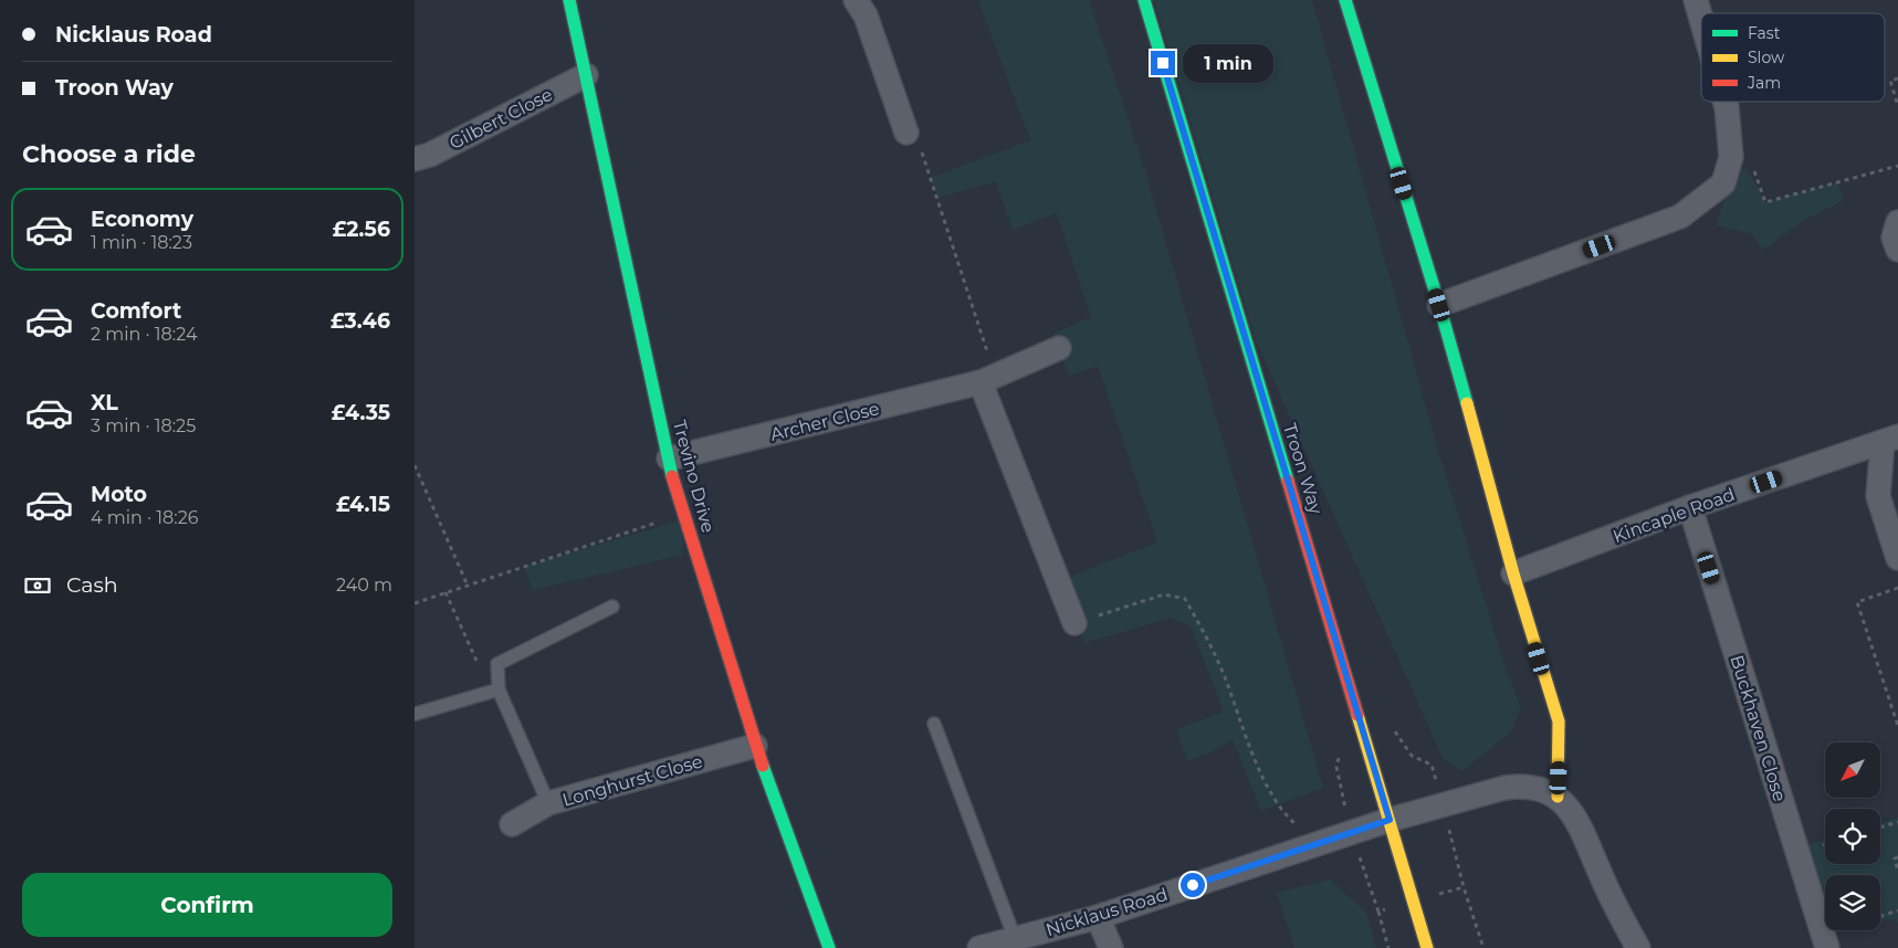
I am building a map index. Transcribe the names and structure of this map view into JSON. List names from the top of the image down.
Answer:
{
  "streets": {
    "main road": ["Troon Way", "Trevino Drive"],
    "street": [
      "Gilbert Close",
      "Archer Close",
      "Kincaple Road",
      "Buckhaven Close",
      "Longhurst Close",
      "Nicklaus Road"
    ]
  },
  "crossings": [
    ["Gilbert Close", "Trevino Drive"],
    ["Archer Close", "Trevino Drive"],
    ["Troon Way", "Nicklaus Road"],
    ["Trevino Drive", "Longhurst Close"],
    ["Kincaple Road", "Buckhaven Close"]
  ],
  "legend": ["Fast", "Slow", "Jam"],
  "north": "bottom left",
  "page": {
    "banner": ["Nicklaus Road", "Troon Way"],
    "bubble": "1 min",
    "heading": "Choose a ride",
    "list": [
      {
        "name": "Economy",
        "note": "1 min · 18:23",
        "value": "£2.56"
      },
      {
        "name": "Comfort",
        "note": "2 min · 18:24",
        "value": "£3.46"
      },
      {
        "name": "XL",
        "note": "3 min · 18:25",
        "value": "£4.35"
      },
      {
        "name": "Moto",
        "note": "4 min · 18:26",
        "value": "£4.15"
      }
    ],
    "pay": ["Cash", "240 m"],
    "buttons": "Confirm"
  }
}
